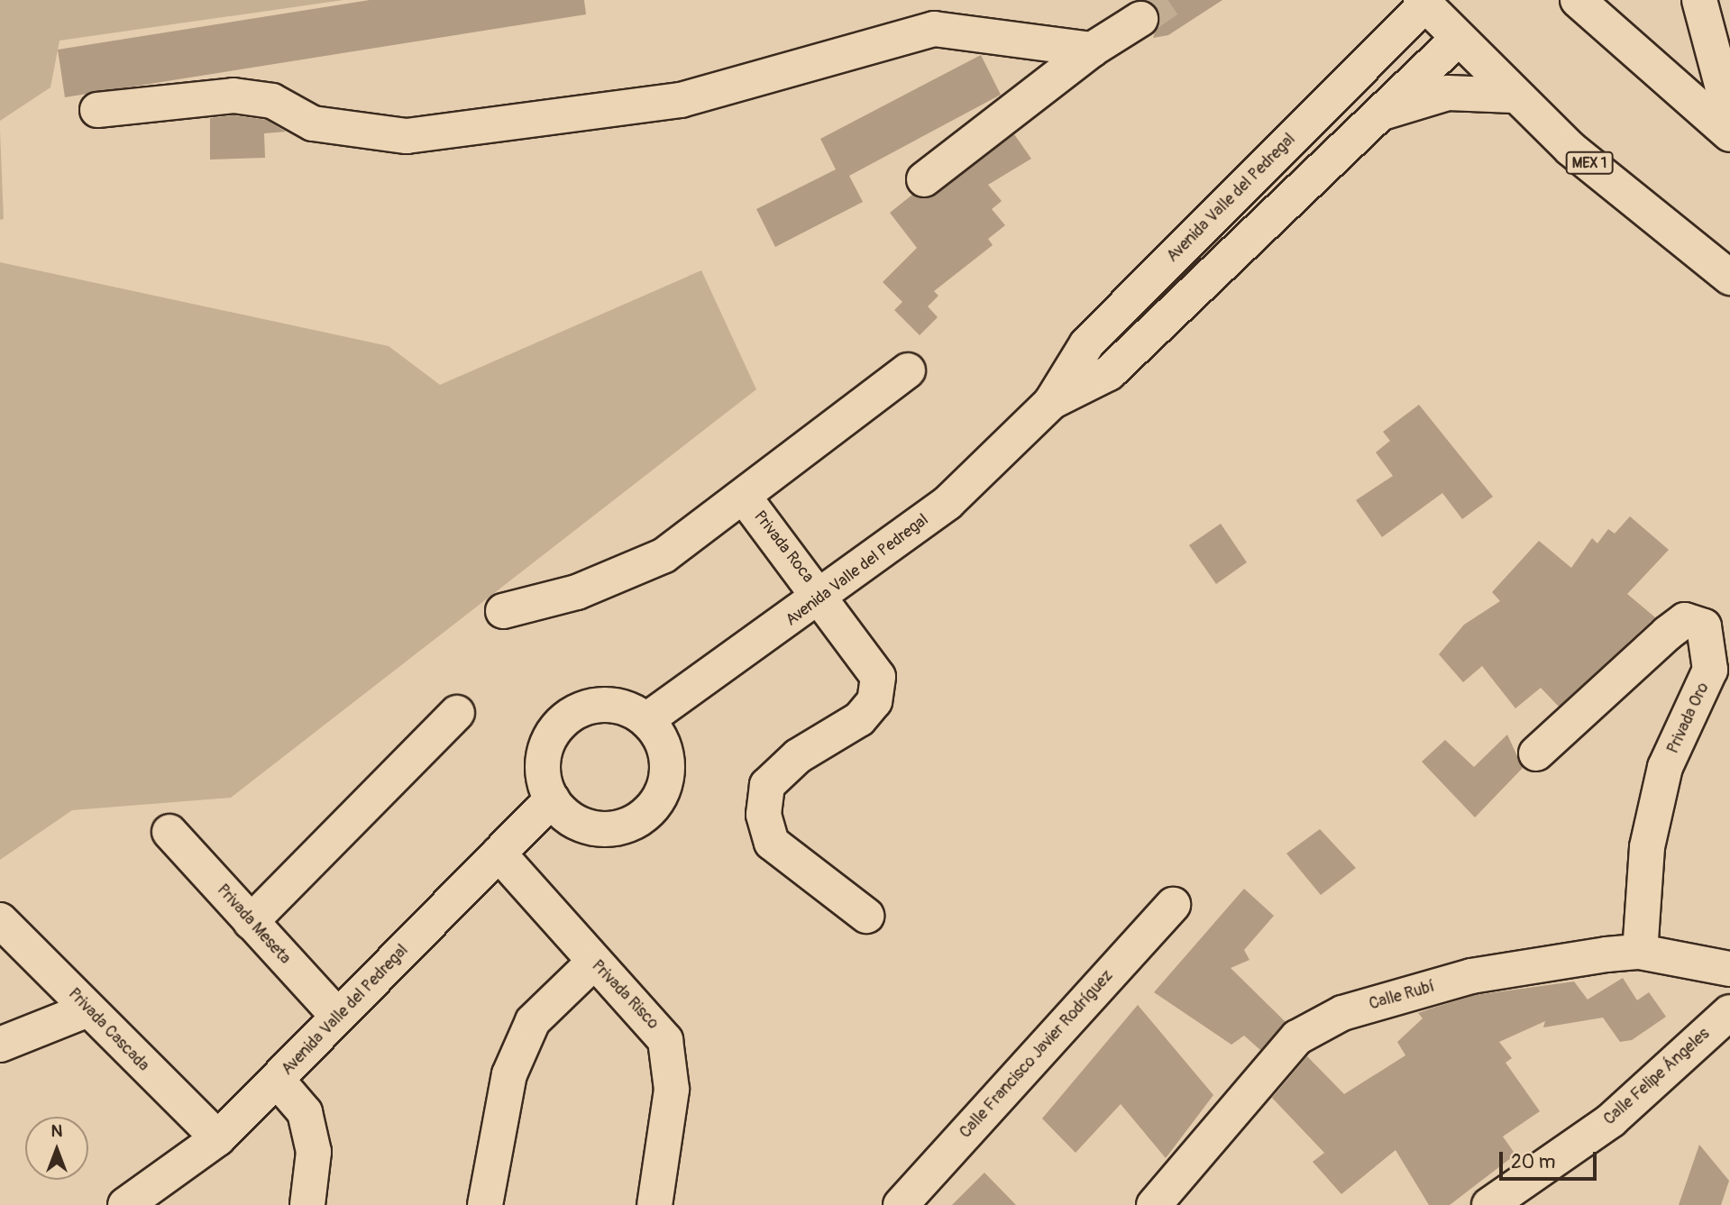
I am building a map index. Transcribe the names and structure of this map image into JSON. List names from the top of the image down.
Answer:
{
  "streets": {
    "street": [
      "MEX 1",
      "Avenida Valle del Pedregal",
      "Privada Roca",
      "Privada Oro",
      "Privada Meseta",
      "Privada Risco",
      "Calle Rubí",
      "Privada Cascada",
      "Calle Francisco Javier Rodríguez",
      "Calle Felipe Ángeles"
    ]
  },
  "crossings": [
    ["MEX 1", "Avenida Valle del Pedregal"],
    ["Avenida Valle del Pedregal", "Privada Roca"],
    ["Avenida Valle del Pedregal", "Privada Meseta"],
    ["Avenida Valle del Pedregal", "Privada Risco"],
    ["Avenida Valle del Pedregal", "Privada Cascada"],
    ["Privada Oro", "Calle Rubí"]
  ],
  "scale_bar": "20 m",
  "north": "top"
}
